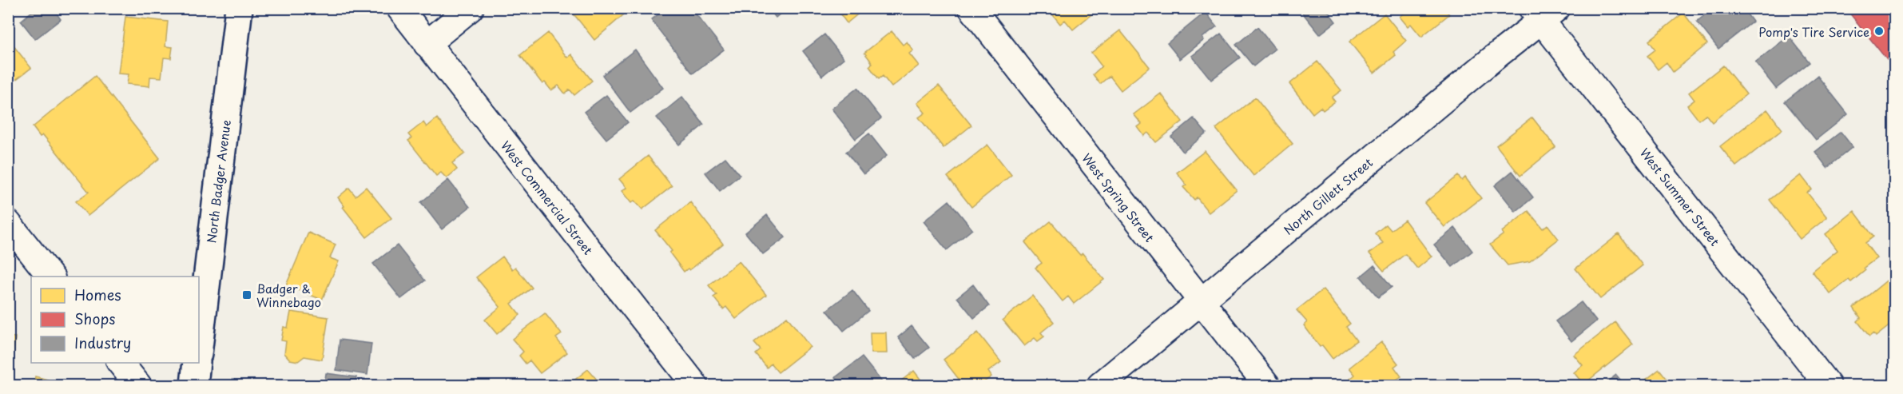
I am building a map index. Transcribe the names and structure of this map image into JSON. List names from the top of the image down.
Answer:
{
  "streets": {
    "main road": ["North Badger Avenue"],
    "street": [
      "North Gillett Street",
      "West Summer Street",
      "West Commercial Street",
      "West Spring Street"
    ]
  },
  "crossings": [
    ["North Gillett Street", "West Summer Street"],
    ["North Gillett Street", "West Spring Street"]
  ],
  "places": {
    "other": ["Pomp's Tire Service"],
    "transit": ["Badger & Winnebago"]
  },
  "legend": ["Homes", "Shops", "Industry"]
}
